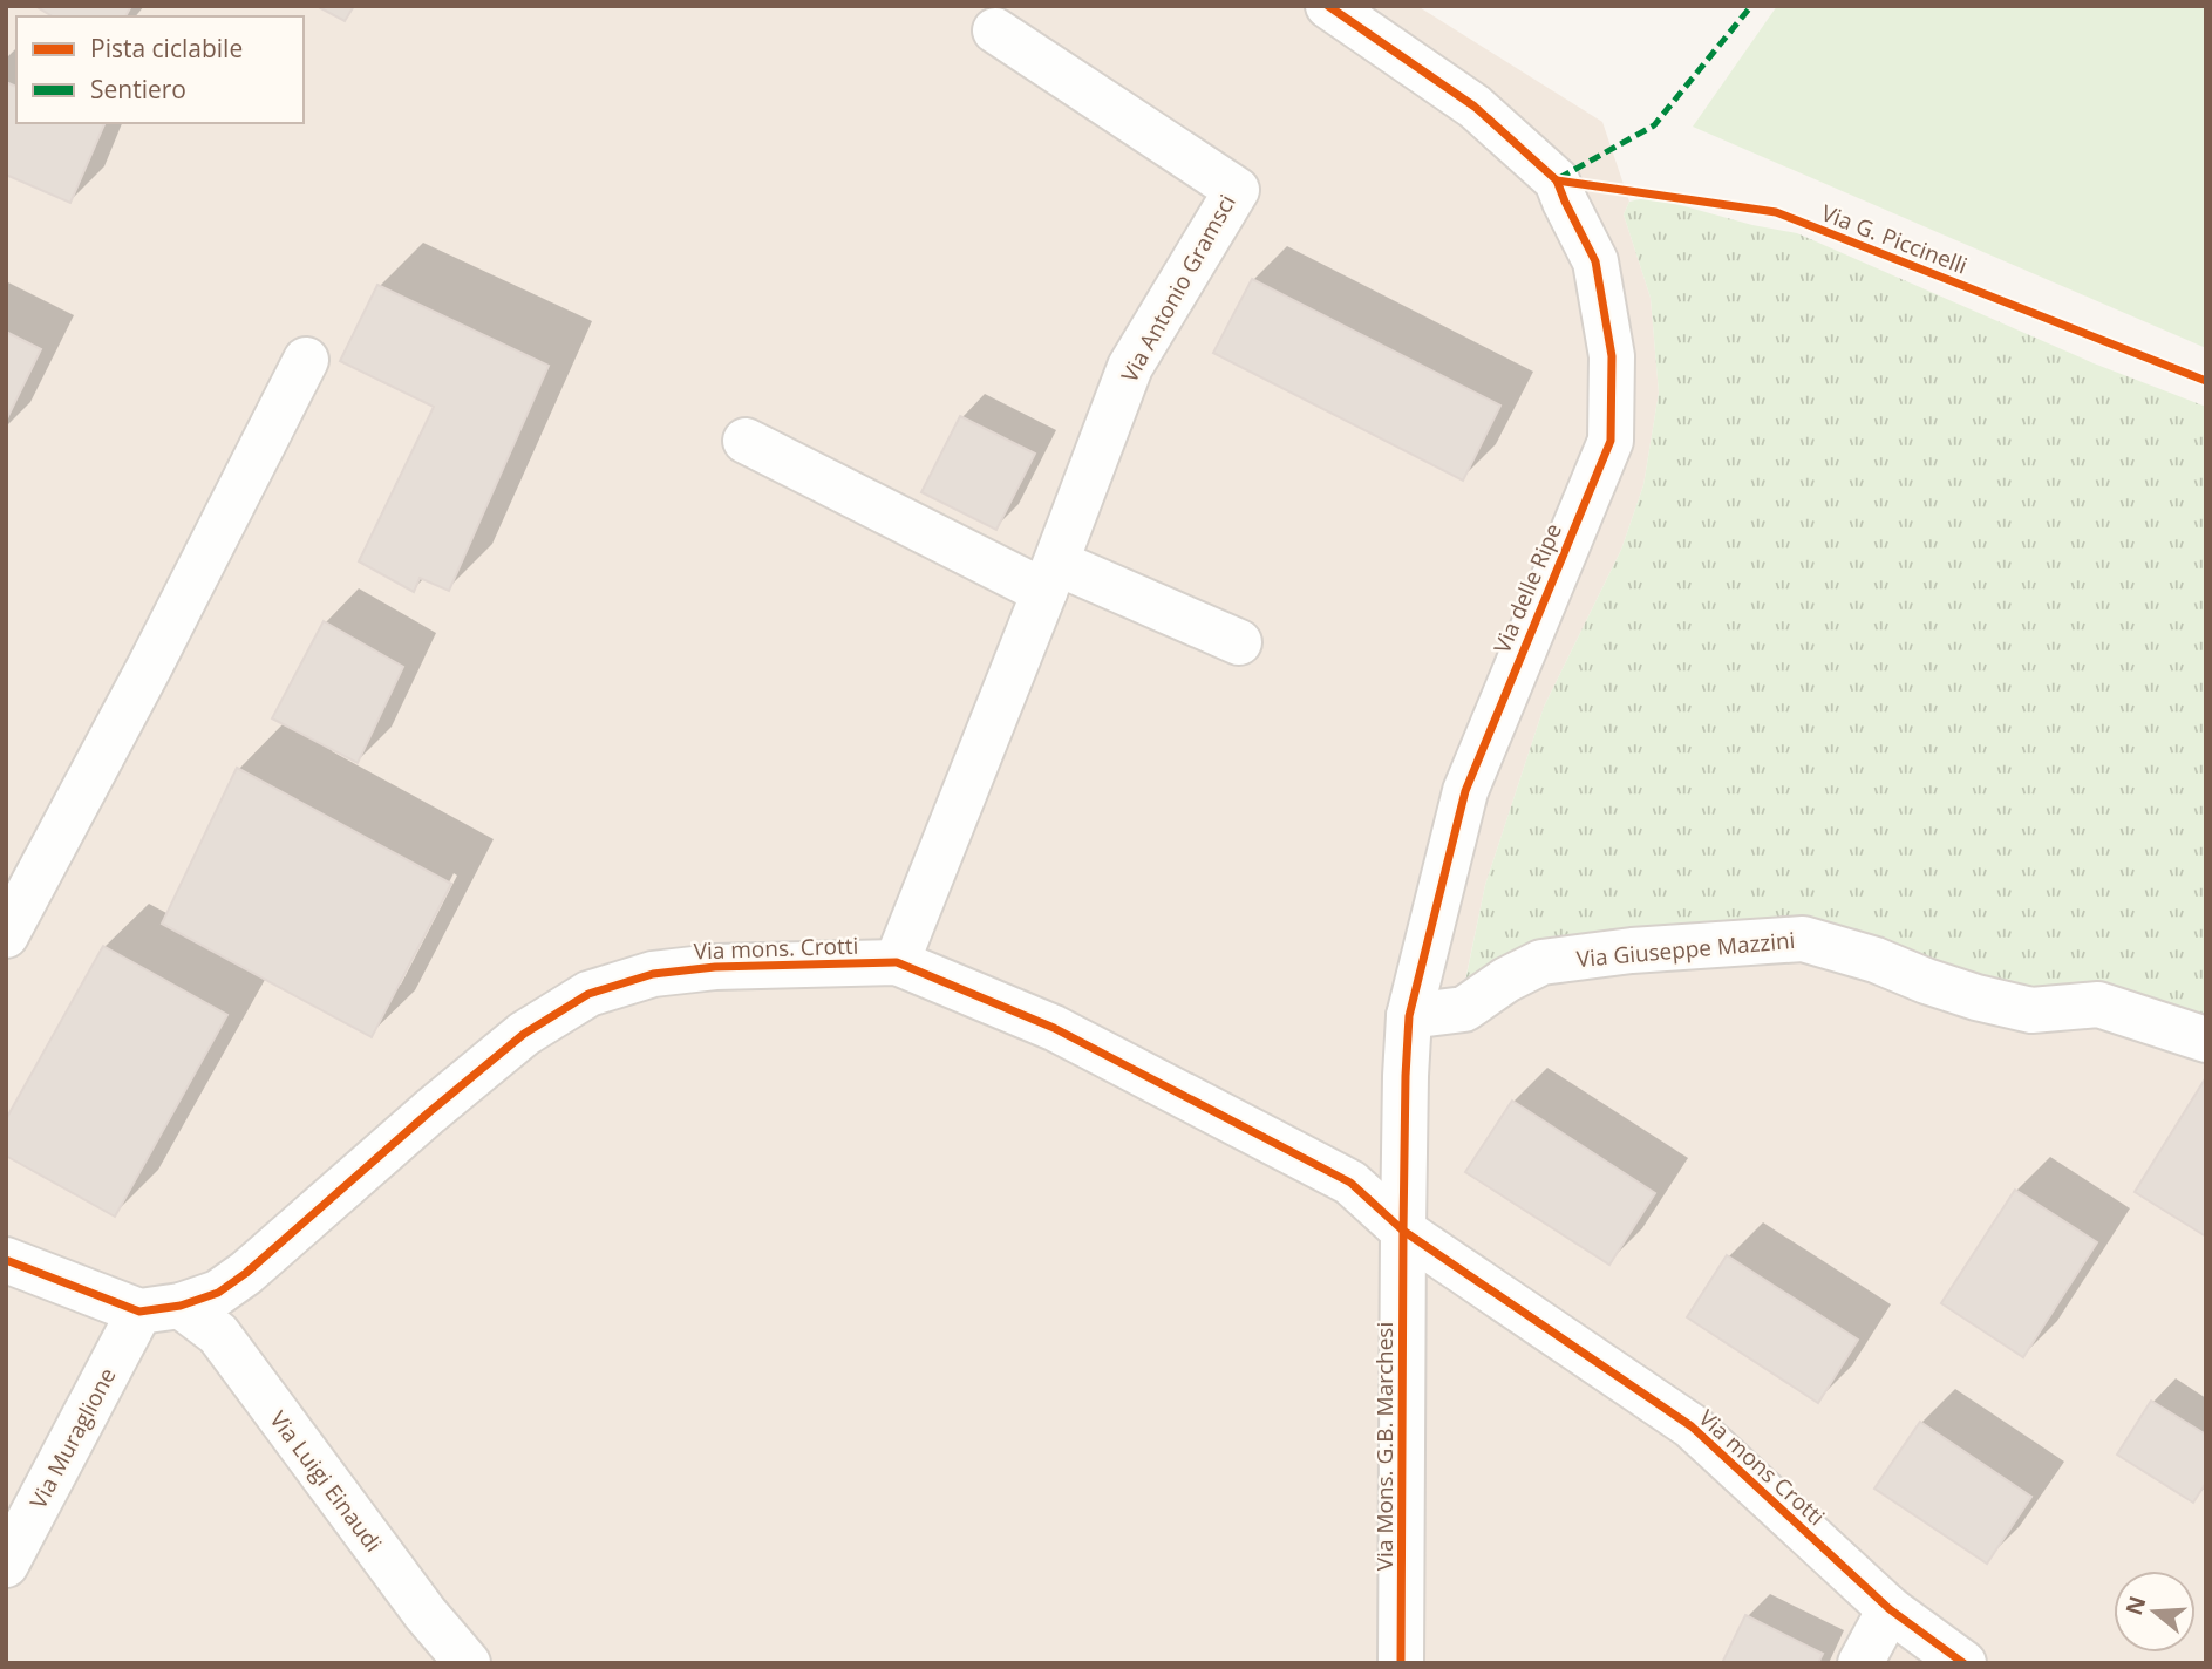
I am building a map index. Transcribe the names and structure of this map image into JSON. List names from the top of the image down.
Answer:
{
  "streets": {
    "street": [
      "Via Antonio Gramsci",
      "Via delle Ripe",
      "Via mons. Crotti",
      "Via Giuseppe Mazzini",
      "Via Muraglione",
      "Via Mons. G.B. Marchesi",
      "Via mons Crotti",
      "Via Luigi Einaudi"
    ],
    "cycle path": ["Via G. Piccinelli"]
  },
  "crossings": [
    ["Via Antonio Gramsci", "Via mons. Crotti"],
    ["Via delle Ripe", "Via mons. Crotti"],
    ["Via delle Ripe", "Via Giuseppe Mazzini"],
    ["Via delle Ripe", "Via Mons. G.B. Marchesi"],
    ["Via delle Ripe", "Via mons Crotti"],
    ["Via mons. Crotti", "Via Muraglione"],
    ["Via mons. Crotti", "Via Mons. G.B. Marchesi"],
    ["Via mons. Crotti", "Via mons Crotti"],
    ["Via mons. Crotti", "Via Luigi Einaudi"],
    ["Via Muraglione", "Via Luigi Einaudi"],
    ["Via Mons. G.B. Marchesi", "Via mons Crotti"]
  ],
  "legend": ["Pista ciclabile", "Sentiero"],
  "north": "left"
}
